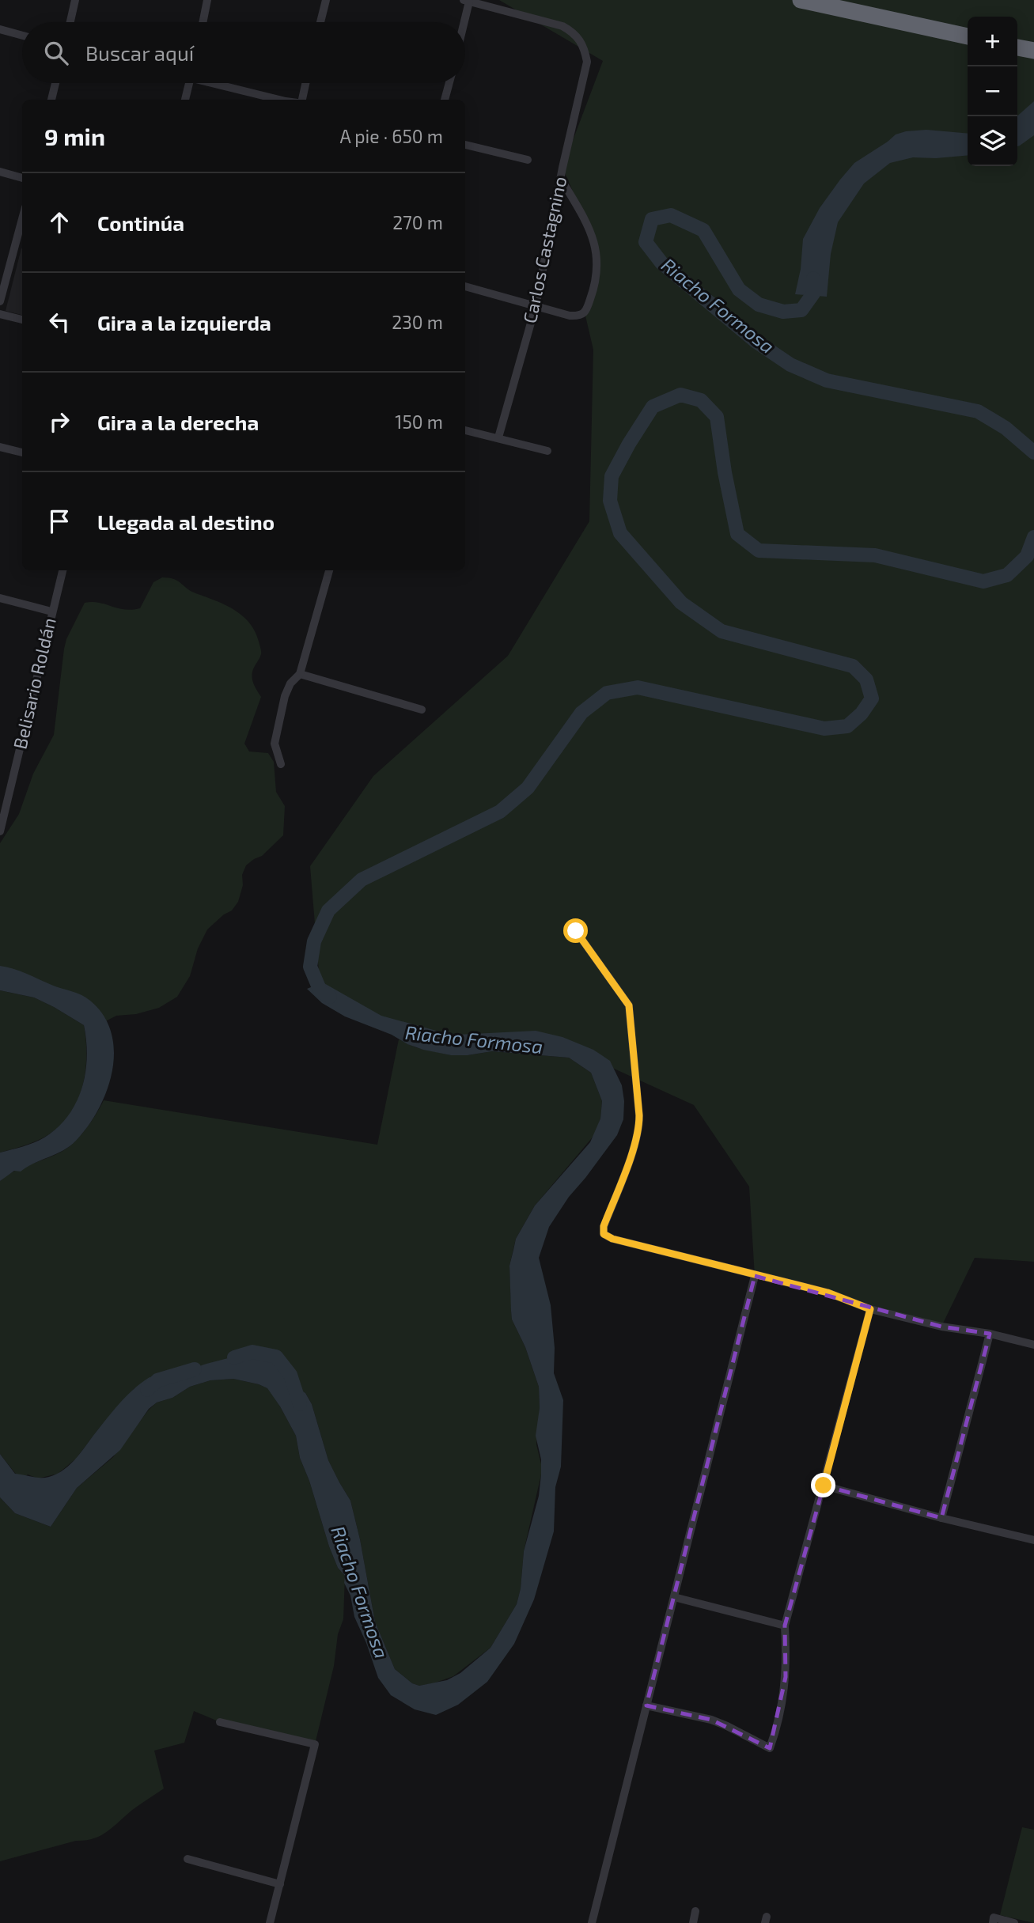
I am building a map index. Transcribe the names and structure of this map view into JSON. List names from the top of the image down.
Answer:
{
  "streets": {
    "street": ["Carlos Castagnino", "Belisario Roldán"]
  },
  "water": ["Riacho Formosa"],
  "page": {
    "map_buttons": ["+", "−"],
    "search": "Buscar aquí",
    "heading": ["9 min", "A pie · 650 m"],
    "list": [
      ["Continúa", "270 m"],
      ["Gira a la izquierda", "230 m"],
      ["Gira a la derecha", "150 m"],
      "Llegada al destino"
    ]
  }
}
